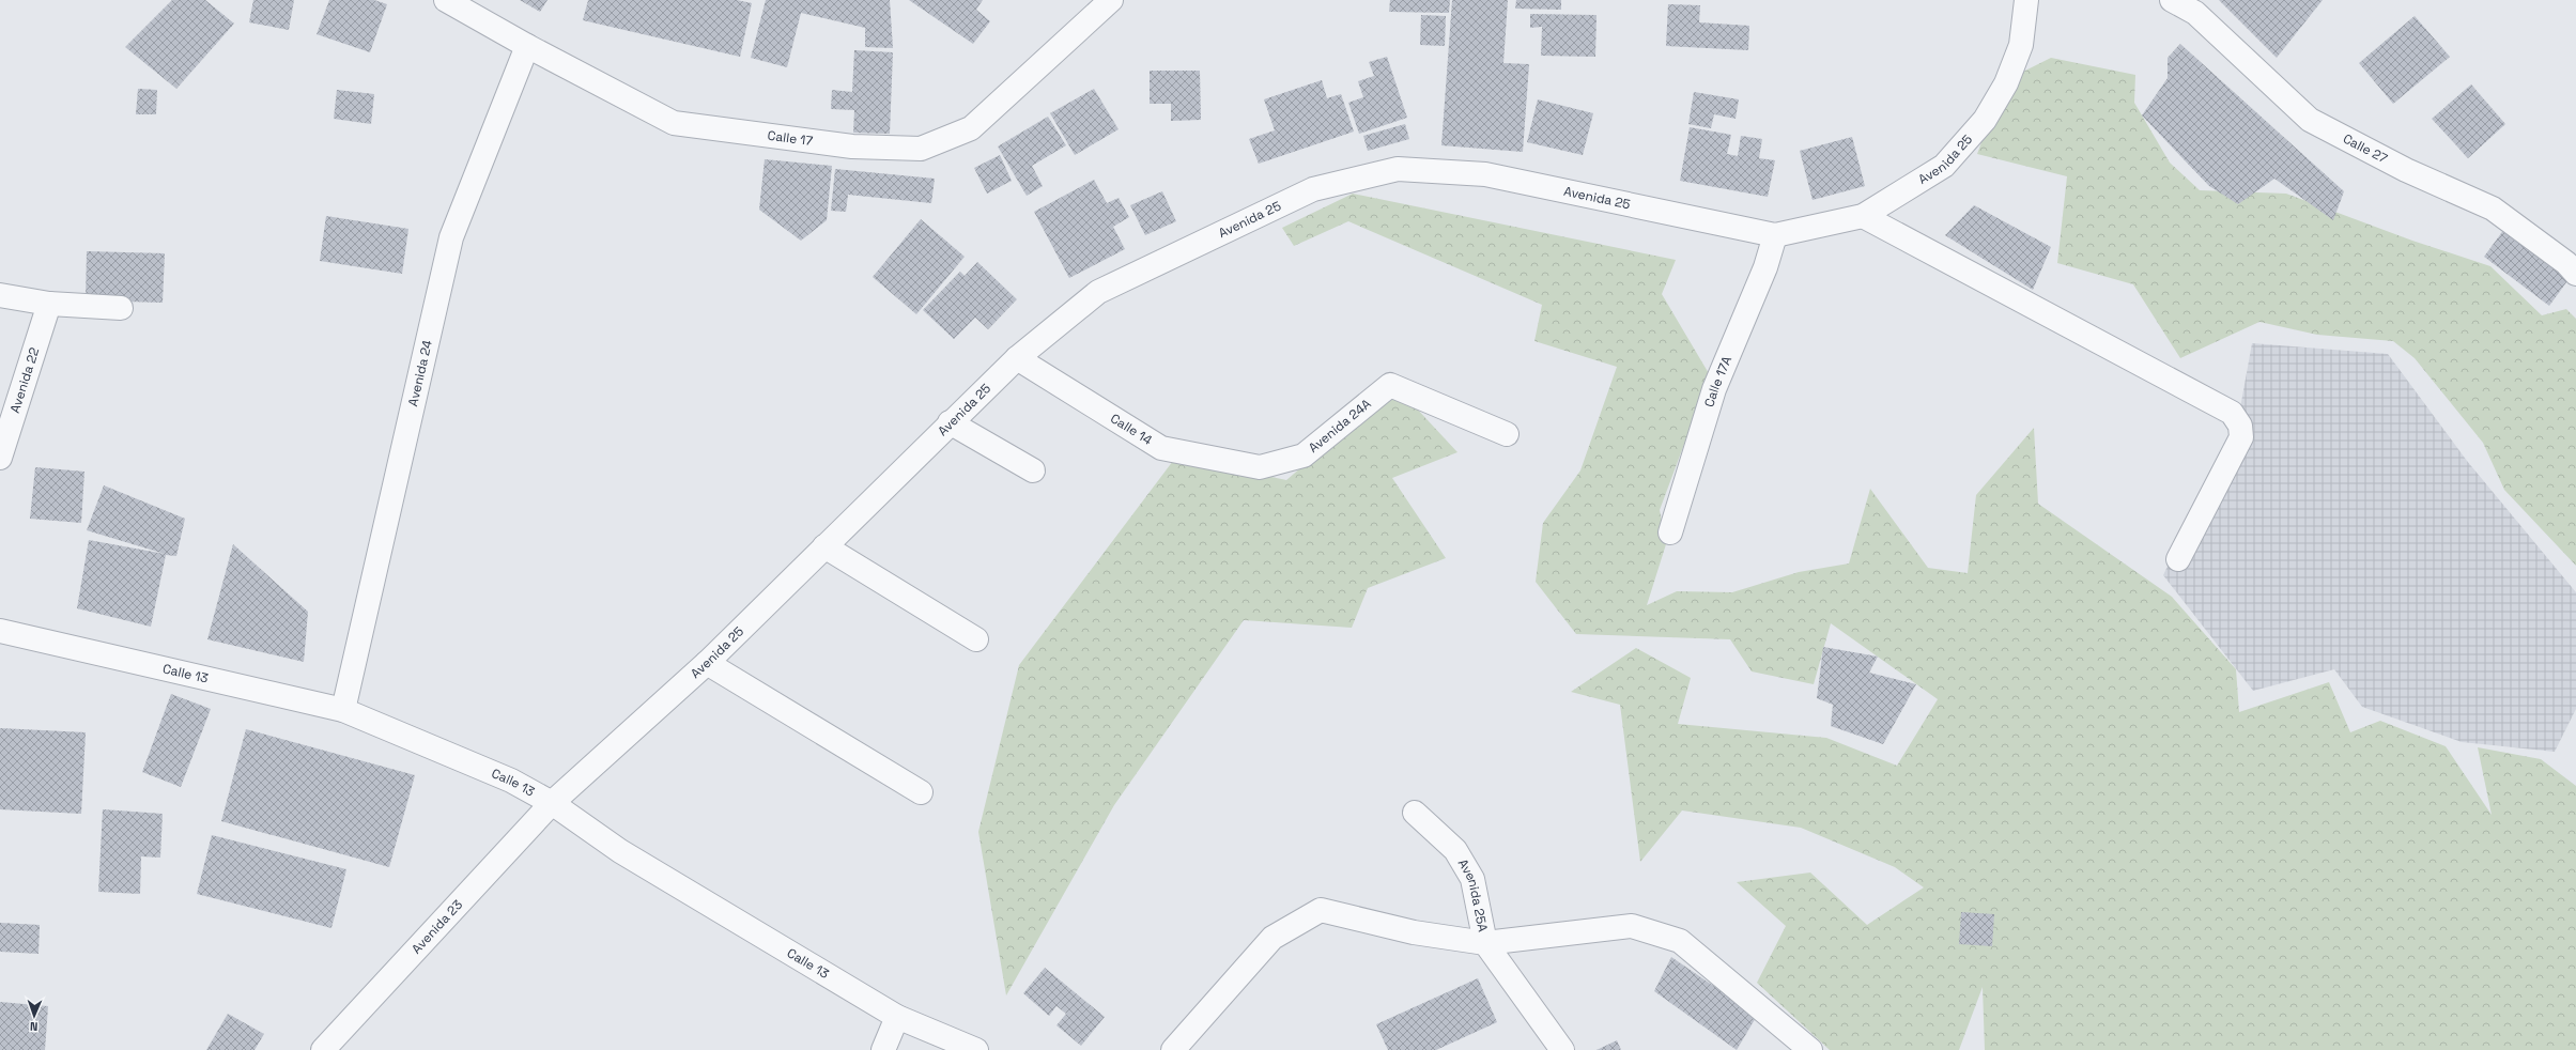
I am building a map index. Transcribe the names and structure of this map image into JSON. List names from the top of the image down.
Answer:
{
  "streets": {
    "street": [
      "Calle 17",
      "Calle 27",
      "Avenida 25",
      "Avenida 24",
      "Avenida 22",
      "Calle 17A",
      "Avenida 24A",
      "Calle 14",
      "Calle 13",
      "Avenida 25A",
      "Avenida 23"
    ]
  },
  "crossings": [
    ["Calle 17", "Avenida 24"],
    ["Avenida 25", "Calle 17A"],
    ["Avenida 25", "Calle 14"],
    ["Avenida 25", "Calle 13"],
    ["Avenida 25", "Avenida 23"],
    ["Avenida 24", "Calle 13"],
    ["Avenida 24A", "Calle 14"],
    ["Calle 13", "Avenida 23"]
  ],
  "north": "bottom"
}
